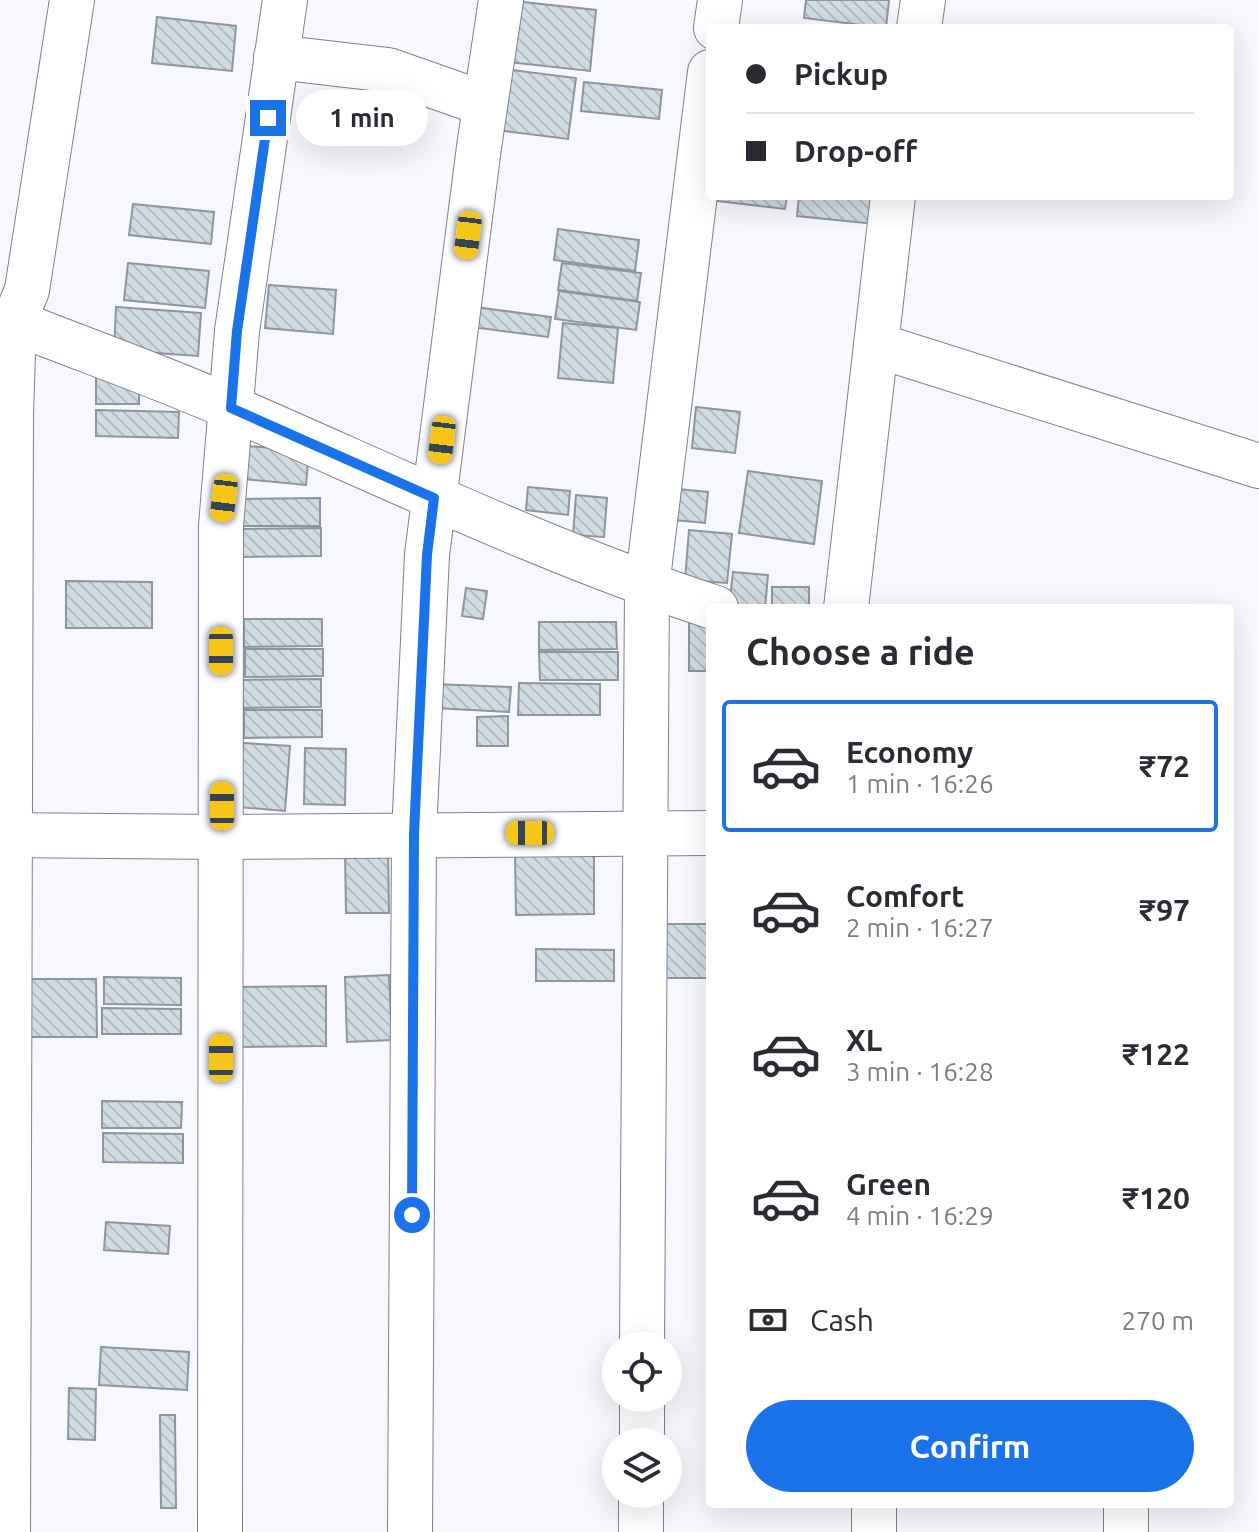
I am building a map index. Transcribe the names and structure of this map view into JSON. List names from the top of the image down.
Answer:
{
  "page": {
    "banner": ["Pickup", "Drop-off"],
    "bubble": "1 min",
    "heading": "Choose a ride",
    "list": [
      {
        "name": "Economy",
        "note": "1 min · 16:26",
        "value": "₹72"
      },
      {
        "name": "Comfort",
        "note": "2 min · 16:27",
        "value": "₹97"
      },
      {
        "name": "XL",
        "note": "3 min · 16:28",
        "value": "₹122"
      },
      {
        "name": "Green",
        "note": "4 min · 16:29",
        "value": "₹120"
      }
    ],
    "pay": ["Cash", "270 m"],
    "buttons": "Confirm"
  }
}
